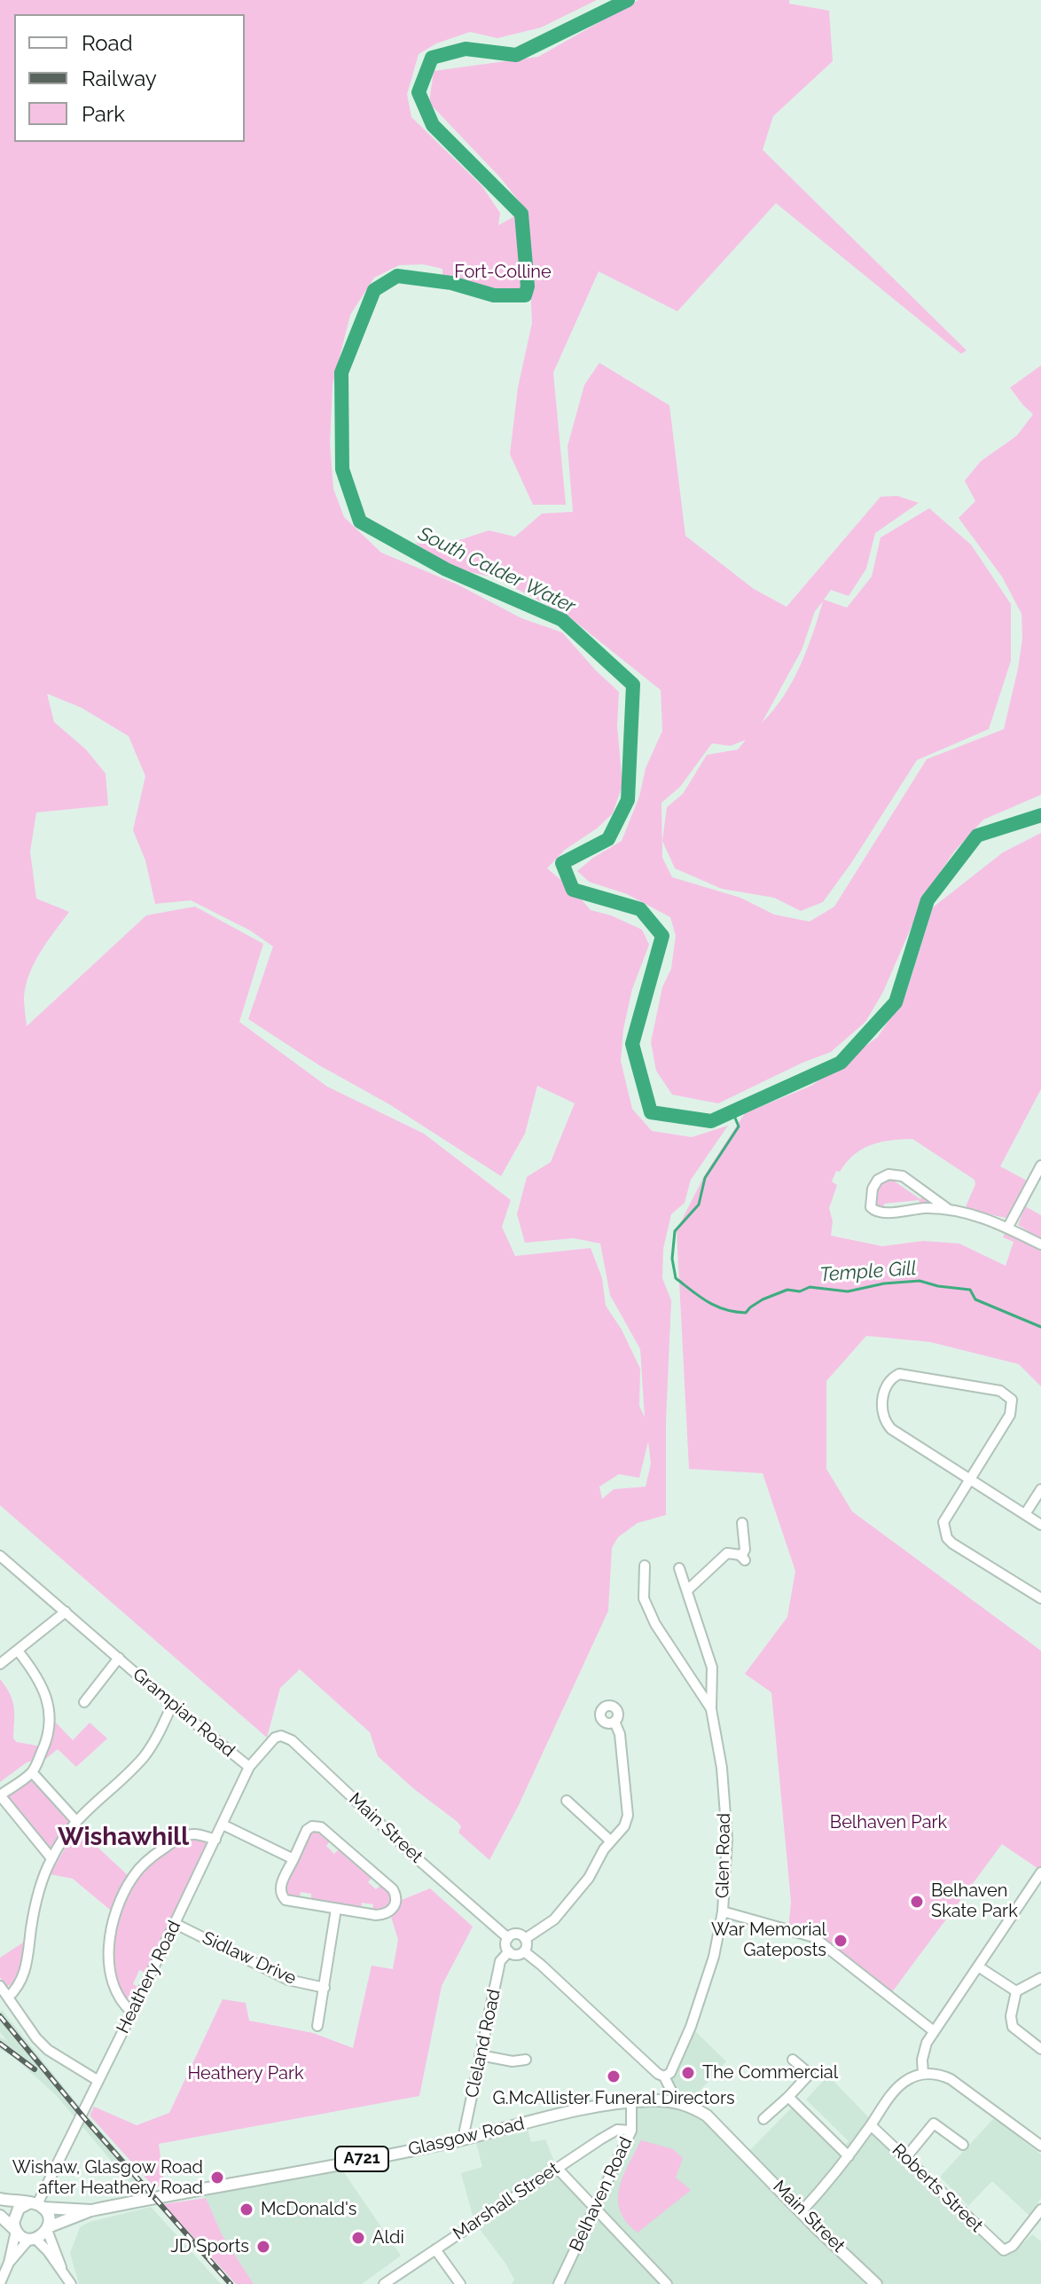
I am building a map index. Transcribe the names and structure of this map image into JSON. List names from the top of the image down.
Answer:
{
  "streets": {
    "main road": ["Main Street", "Glasgow Road", "A721"],
    "street": [
      "Grampian Road",
      "Glen Road",
      "Sidlaw Drive",
      "Heathery Road",
      "Cleland Road",
      "Roberts Street",
      "Belhaven Road",
      "Marshall Street"
    ]
  },
  "crossings": [
    ["Grampian Road", "Heathery Road"],
    ["Main Street", "Heathery Road"],
    ["Main Street", "Cleland Road"],
    ["Main Street", "Glasgow Road"],
    ["Main Street", "Belhaven Road"],
    ["Sidlaw Drive", "Heathery Road"],
    ["Heathery Road", "Glasgow Road"],
    ["Cleland Road", "Glasgow Road"],
    ["Glasgow Road", "Belhaven Road"],
    ["Belhaven Road", "Marshall Street"]
  ],
  "districts": ["Wishawhill"],
  "water": ["South Calder Water", "Temple Gill"],
  "parks": ["Fort-Colline", "Belhaven Park", "Heathery Park"],
  "places": [
    "Belhaven Skate Park",
    "War Memorial Gateposts",
    "The Commercial",
    "G.McAllister Funeral Directors",
    "Wishaw, Glasgow Road after Heathery Road",
    "McDonald's",
    "Aldi",
    "JD Sports"
  ],
  "legend": ["Road", "Railway", "Park"]
}
